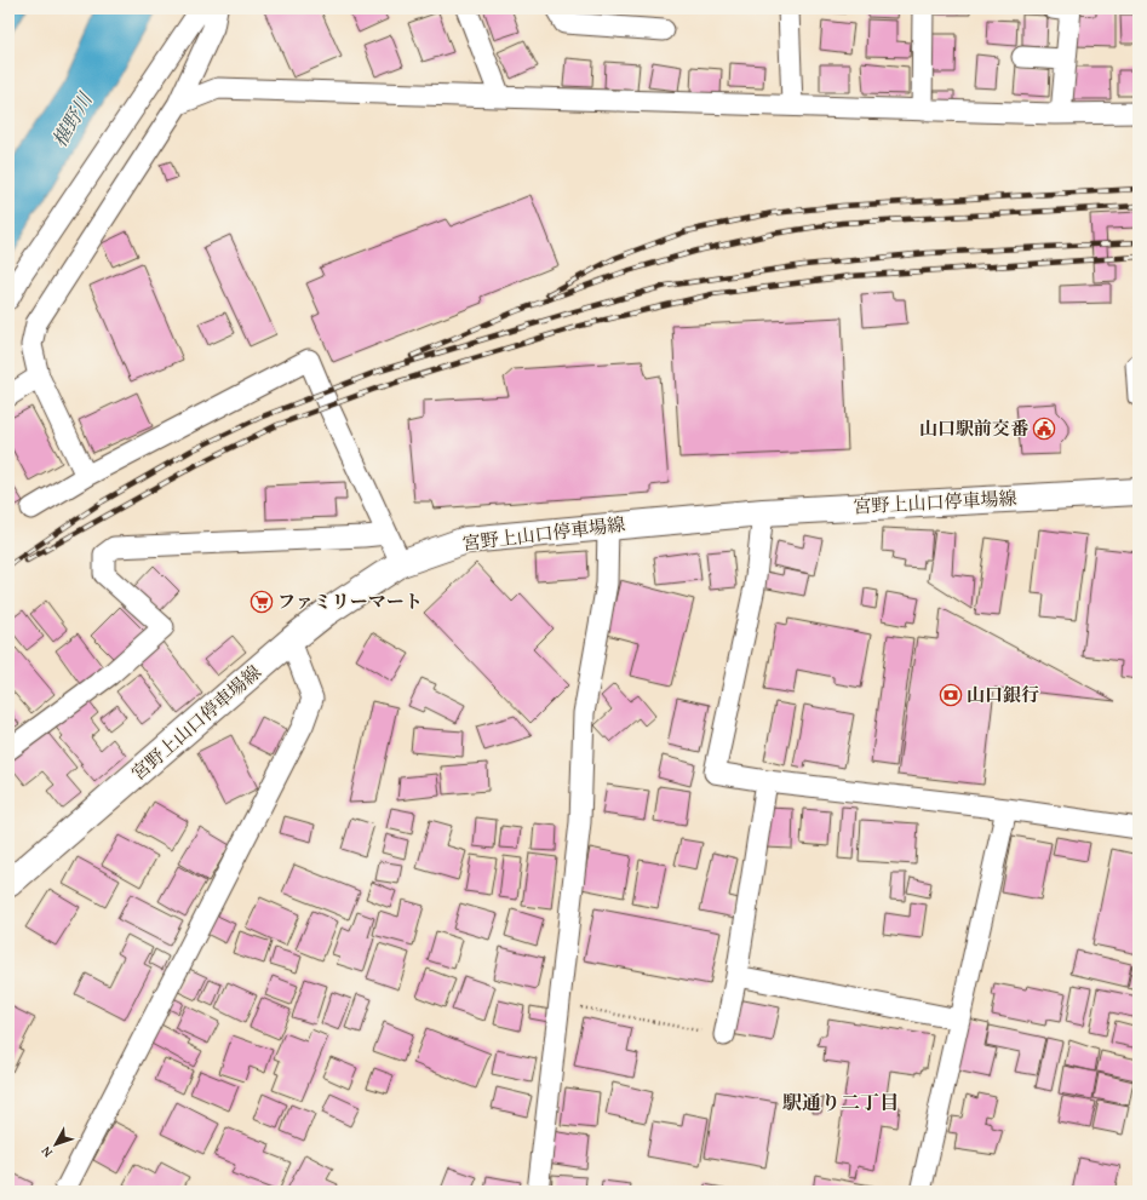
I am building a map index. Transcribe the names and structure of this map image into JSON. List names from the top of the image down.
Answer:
{
  "streets": {
    "main road": ["宮野上山口停車場線"]
  },
  "districts": ["駅通り二丁目"],
  "water": ["椹野川"],
  "places": {
    "public building": ["山口駅前交番"],
    "supermarket": ["ファミリーマート"],
    "bank": ["山口銀行"]
  },
  "north": "bottom left"
}
